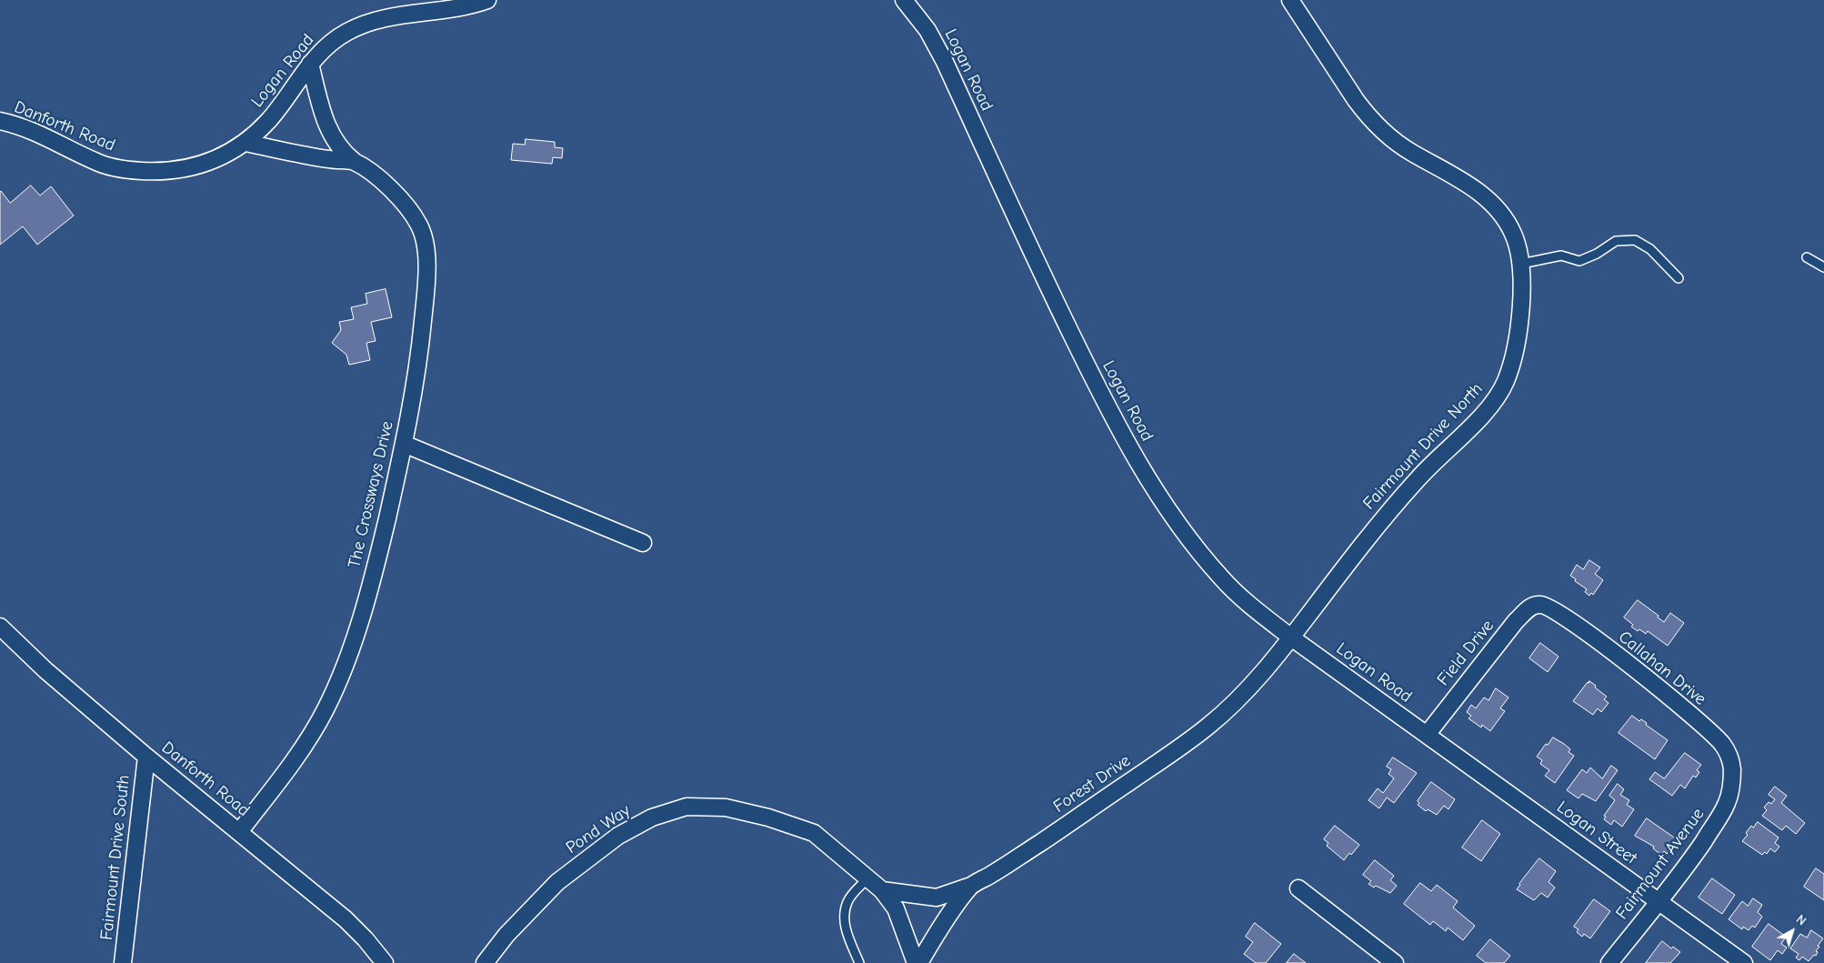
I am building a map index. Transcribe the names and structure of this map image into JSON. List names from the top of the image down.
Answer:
{
  "streets": {
    "street": [
      "Logan Road",
      "Danforth Road",
      "Fairmount Drive North",
      "The Crossways Drive",
      "Field Drive",
      "Callahan Drive",
      "Forest Drive",
      "Pond Way",
      "Logan Street",
      "Fairmount Drive South",
      "Fairmount Avenue"
    ]
  },
  "crossings": [
    ["Logan Road", "Danforth Road"],
    ["Logan Road", "Fairmount Drive North"],
    ["Logan Road", "The Crossways Drive"],
    ["Logan Road", "Field Drive"],
    ["Logan Road", "Forest Drive"],
    ["Logan Road", "Logan Street"],
    ["Danforth Road", "The Crossways Drive"],
    ["Danforth Road", "Fairmount Drive South"],
    ["Fairmount Drive North", "Forest Drive"],
    ["Field Drive", "Callahan Drive"],
    ["Field Drive", "Logan Street"],
    ["Callahan Drive", "Fairmount Avenue"],
    ["Logan Street", "Fairmount Avenue"]
  ],
  "north": "top right"
}
